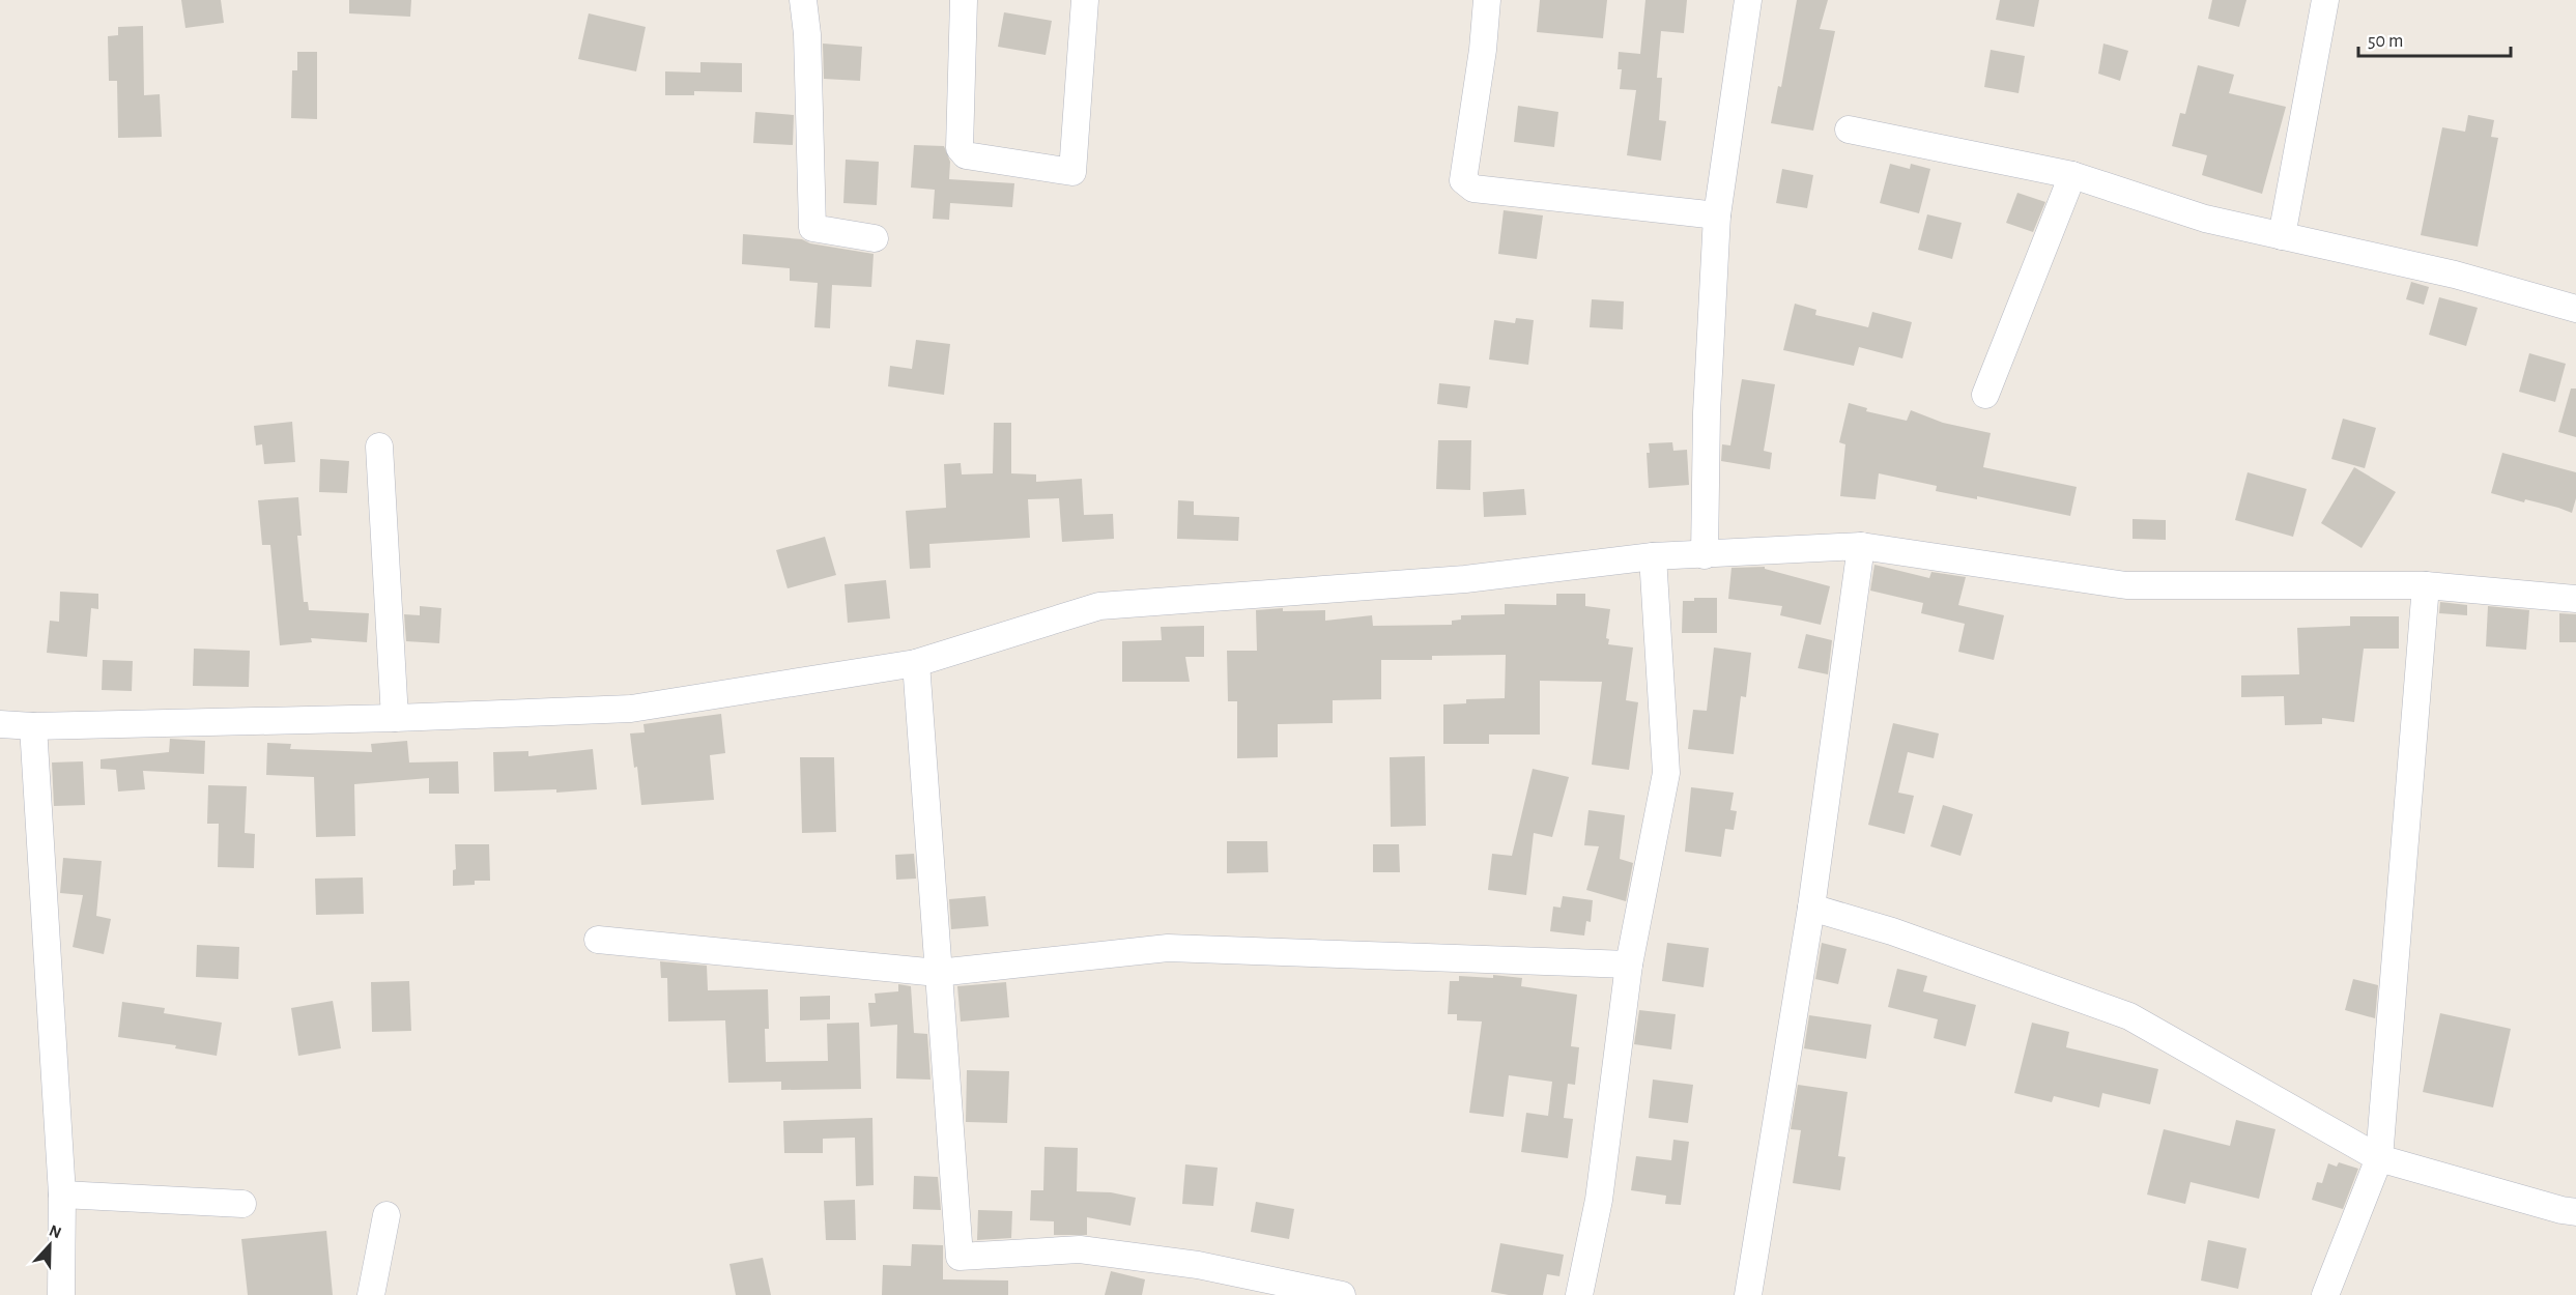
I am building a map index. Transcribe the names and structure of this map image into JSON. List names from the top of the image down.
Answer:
{
  "scale_bar": "50 m",
  "north": "top"
}
